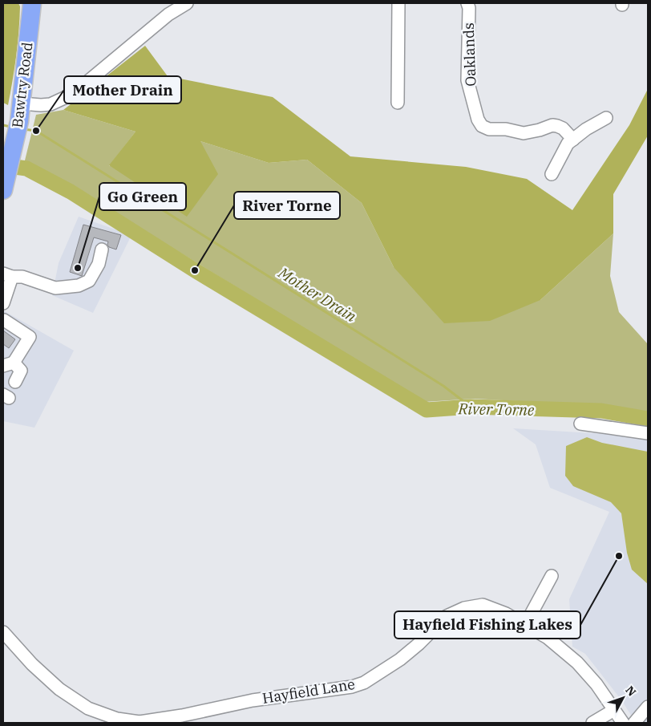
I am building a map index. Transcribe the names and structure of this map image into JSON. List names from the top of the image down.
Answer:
{
  "streets": {
    "highway": ["Bawtry Road"],
    "street": ["Oaklands", "Hayfield Lane"]
  },
  "water": ["Mother Drain", "River Torne"],
  "places": [
    "Mother Drain",
    "Go Green",
    "River Torne",
    "Hayfield Fishing Lakes"
  ],
  "north": "top right"
}
